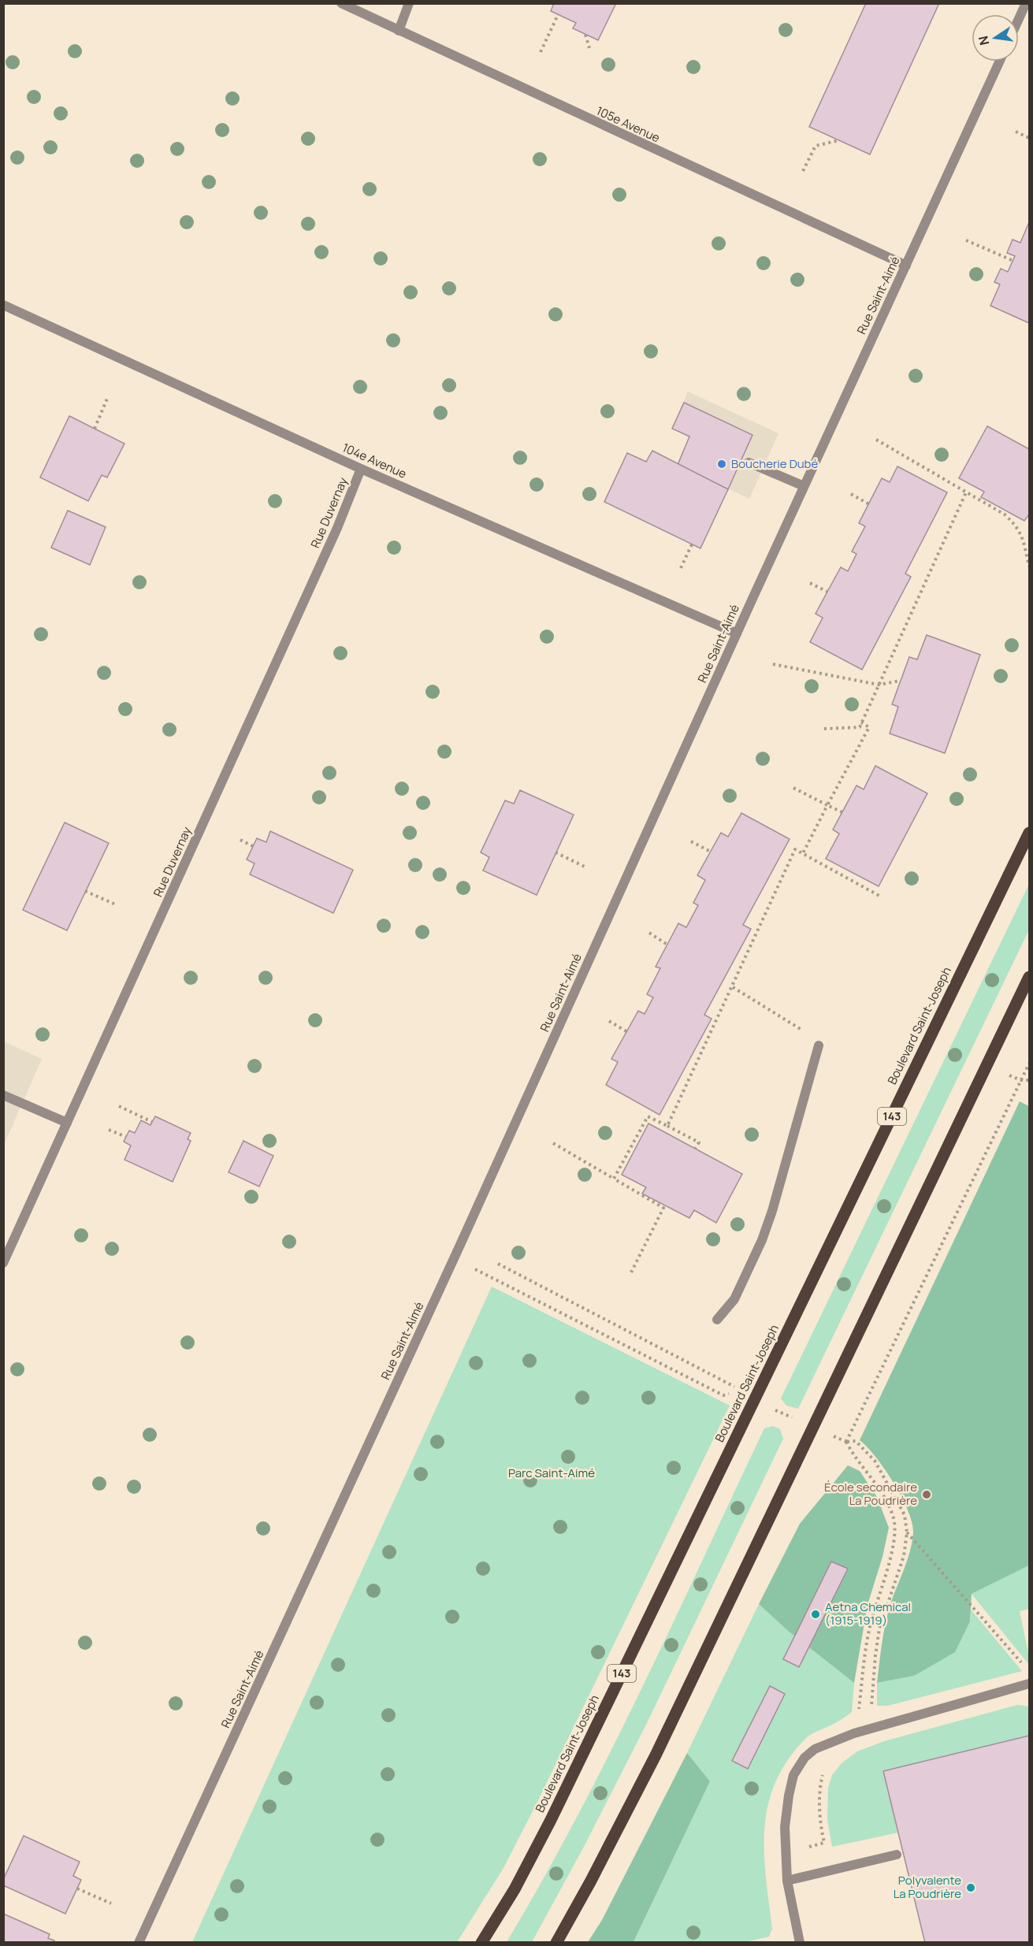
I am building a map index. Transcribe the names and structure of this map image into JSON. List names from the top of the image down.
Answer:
{
  "streets": {
    "main road": ["Boulevard Saint-Joseph", "143"],
    "street": [
      "105e Avenue",
      "Rue Saint-Aimé",
      "104e Avenue",
      "Rue Duvernay"
    ]
  },
  "crossings": [
    ["105e Avenue", "Rue Saint-Aimé"],
    ["Rue Saint-Aimé", "104e Avenue"],
    ["104e Avenue", "Rue Duvernay"]
  ],
  "parks": ["Parc Saint-Aimé"],
  "places": [
    "Boucherie Dubé",
    "École secondaire La Poudrière",
    "Aetna Chemical (1915-1919)",
    "Polyvalente La Poudrière"
  ],
  "north": "left"
}
